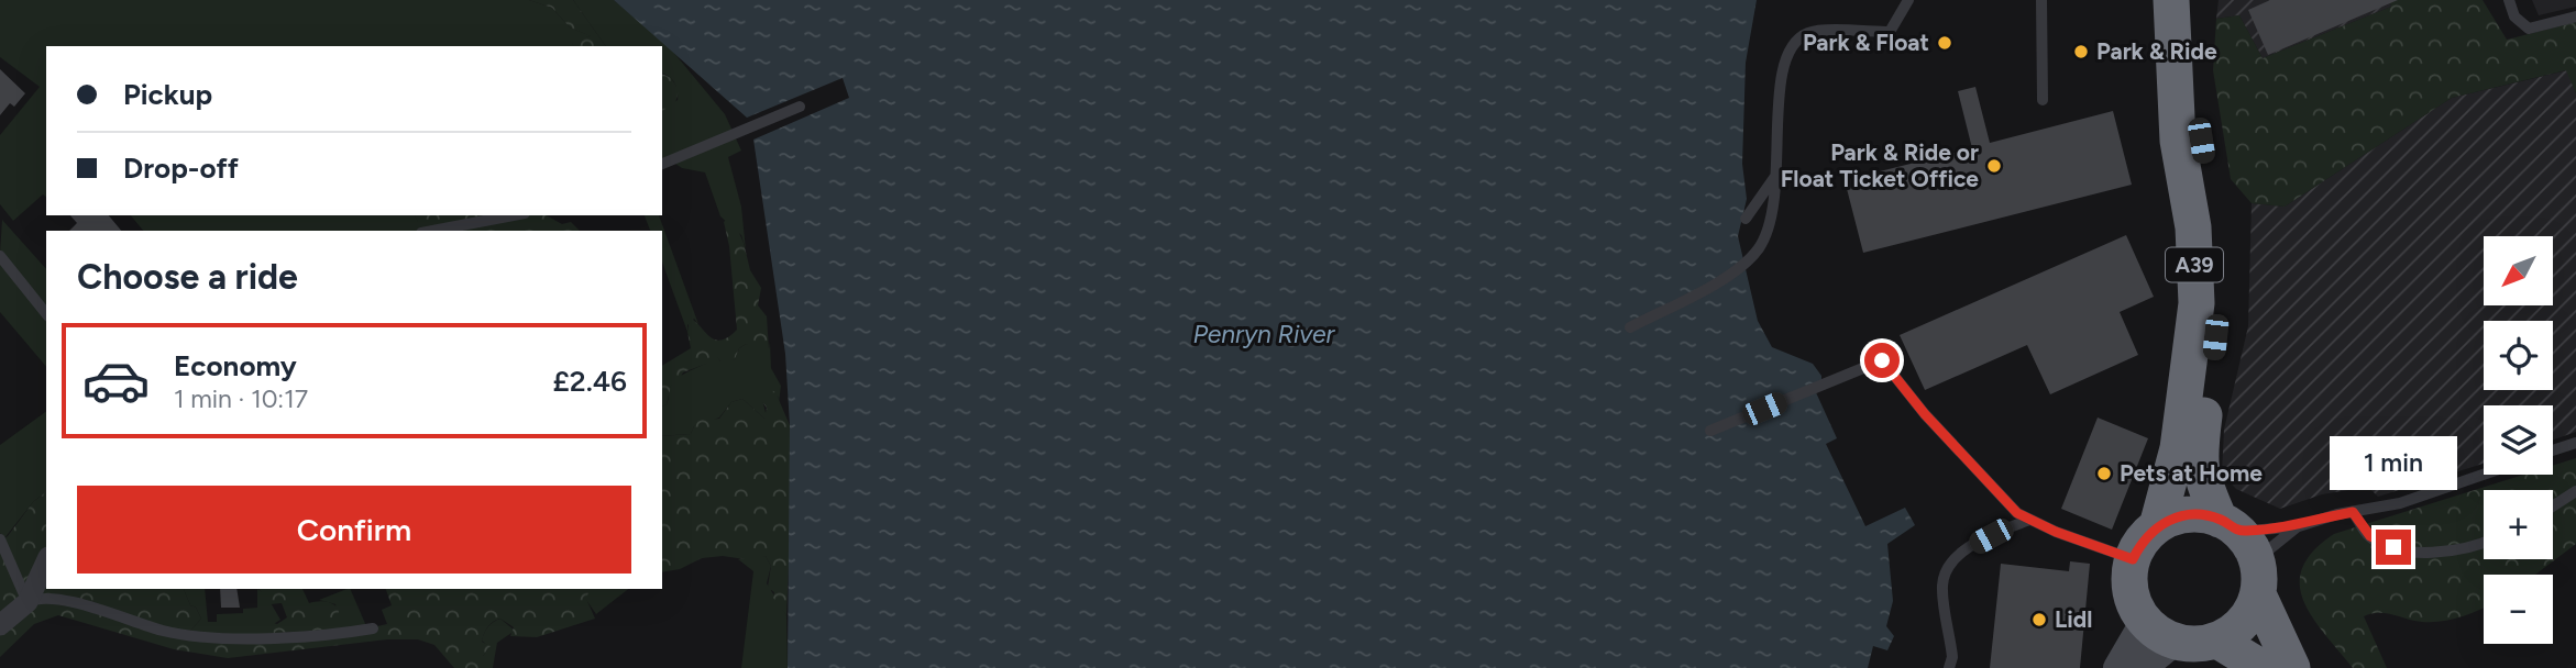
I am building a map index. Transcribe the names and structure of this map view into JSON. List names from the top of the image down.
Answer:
{
  "streets": {
    "highway": ["A39"]
  },
  "water": ["Penryn River"],
  "places": [
    "Park & Float",
    "Park & Ride",
    "Park & Ride or Float Ticket Office",
    "Pets at Home",
    "Lidl"
  ],
  "north": "bottom left",
  "page": {
    "banner": ["Pickup", "Drop-off"],
    "heading": "Choose a ride",
    "map_buttons": ["+", "−"],
    "list": [
      {
        "name": "Economy",
        "note": "1 min · 10:17",
        "value": "£2.46"
      }
    ],
    "bubble": "1 min",
    "buttons": "Confirm"
  }
}
